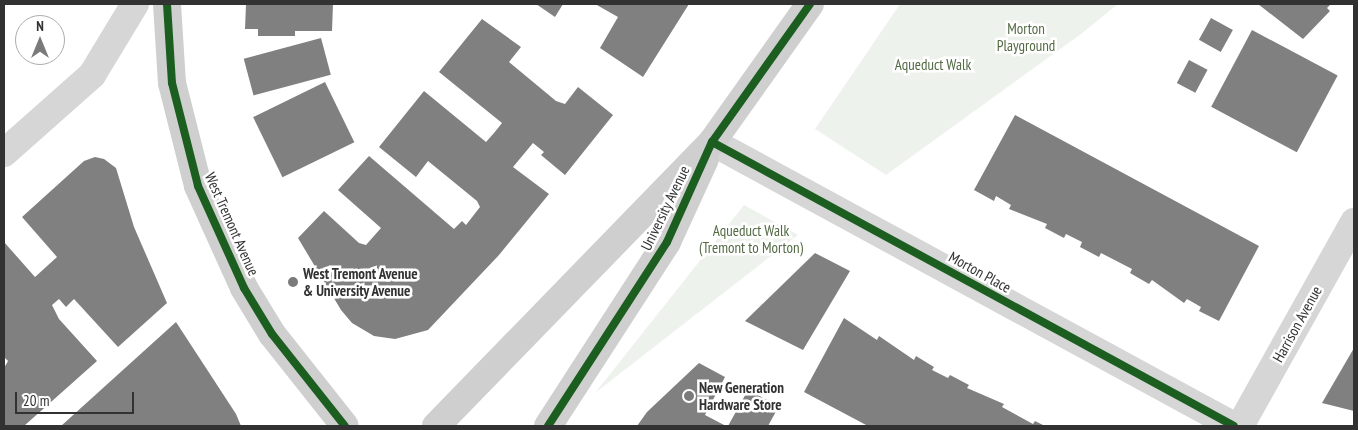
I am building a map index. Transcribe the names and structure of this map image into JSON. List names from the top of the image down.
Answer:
{
  "streets": {
    "main road": ["University Avenue", "West Tremont Avenue"],
    "street": ["Morton Place", "Harrison Avenue"]
  },
  "crossings": [
    ["University Avenue", "Morton Place"]
  ],
  "parks": ["Morton Playground", "Aqueduct Walk", "Aqueduct Walk (Tremont to Morton)"],
  "places": ["West Tremont Avenue & University Avenue", "New Generation Hardware Store"],
  "scale_bar": "20 m",
  "north": "top"
}
